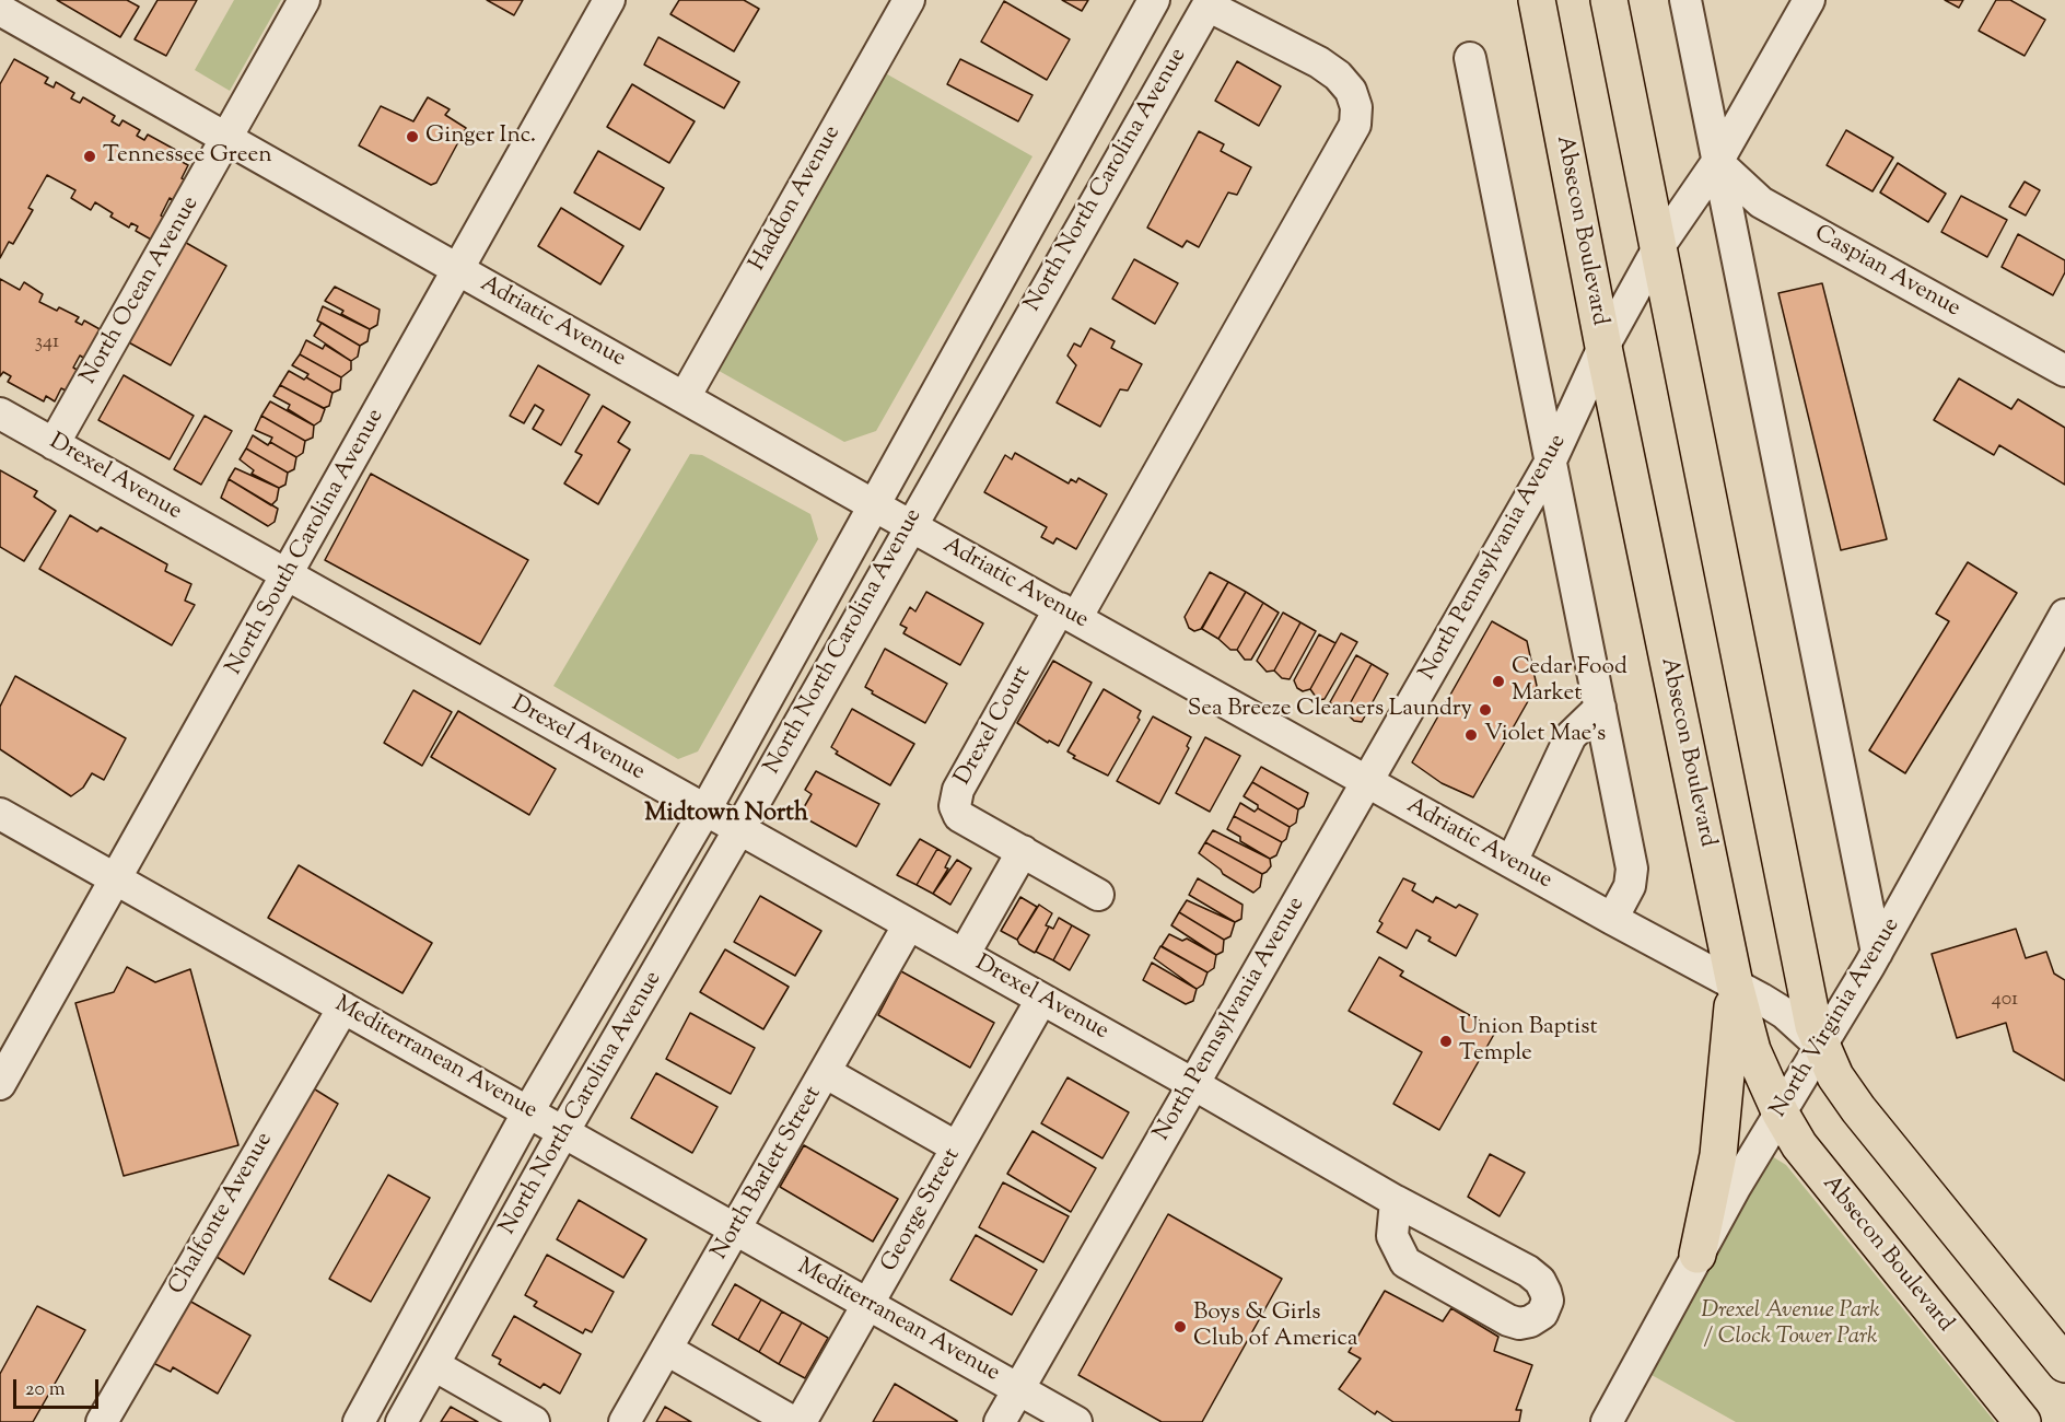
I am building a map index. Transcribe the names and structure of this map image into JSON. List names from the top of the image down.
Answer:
{
  "streets": {
    "highway": ["Absecon Boulevard"],
    "street": [
      "North North Carolina Avenue",
      "Haddon Avenue",
      "Caspian Avenue",
      "North Ocean Avenue",
      "Adriatic Avenue",
      "Drexel Avenue",
      "North South Carolina Avenue",
      "North Pennsylvania Avenue",
      "Drexel Court",
      "North Virginia Avenue",
      "Mediterranean Avenue",
      "North Barlett Street",
      "George Street",
      "Chalfonte Avenue"
    ]
  },
  "crossings": [
    ["North North Carolina Avenue", "Adriatic Avenue"],
    ["North North Carolina Avenue", "Drexel Avenue"],
    ["North North Carolina Avenue", "Mediterranean Avenue"],
    ["Haddon Avenue", "Adriatic Avenue"],
    ["Absecon Boulevard", "Adriatic Avenue"],
    ["Absecon Boulevard", "North Pennsylvania Avenue"],
    ["Absecon Boulevard", "North Virginia Avenue"],
    ["Caspian Avenue", "North Pennsylvania Avenue"],
    ["North Ocean Avenue", "Adriatic Avenue"],
    ["North Ocean Avenue", "Drexel Avenue"],
    ["Adriatic Avenue", "North South Carolina Avenue"],
    ["Adriatic Avenue", "North Pennsylvania Avenue"],
    ["Adriatic Avenue", "Drexel Court"],
    ["Adriatic Avenue", "North Virginia Avenue"],
    ["Drexel Avenue", "North South Carolina Avenue"],
    ["Drexel Avenue", "North Pennsylvania Avenue"],
    ["Drexel Avenue", "North Barlett Street"],
    ["Drexel Avenue", "George Street"],
    ["North South Carolina Avenue", "Mediterranean Avenue"],
    ["North Pennsylvania Avenue", "Mediterranean Avenue"],
    ["Mediterranean Avenue", "North Barlett Street"],
    ["Mediterranean Avenue", "George Street"],
    ["Mediterranean Avenue", "Chalfonte Avenue"]
  ],
  "districts": ["Midtown North"],
  "parks": ["Drexel Avenue Park / Clock Tower Park"],
  "places": [
    "Ginger Inc.",
    "Tennessee Green",
    "Cedar Food Market",
    "Sea Breeze Cleaners Laundry",
    "Violet Mae's",
    "Union Baptist Temple",
    "Boys & Girls Club of America"
  ],
  "house_numbers": ["341", "401"],
  "scale_bar": "20 m"
}
